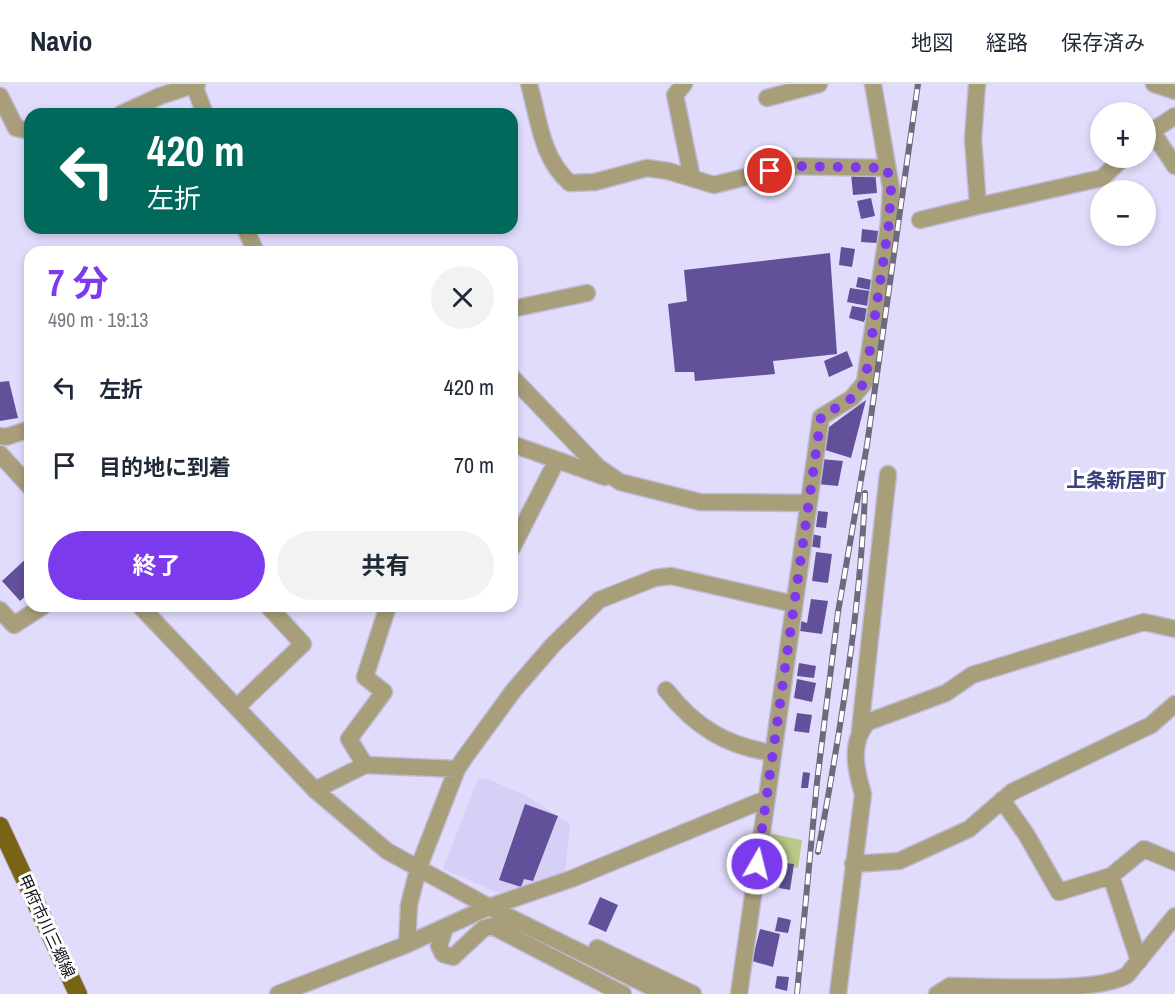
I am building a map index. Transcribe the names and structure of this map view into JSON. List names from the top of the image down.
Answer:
{
  "streets": {
    "main road": ["甲府市川三郷線"]
  },
  "districts": ["上条新居町"],
  "page": {
    "header": "Navio",
    "nav": ["地図", "経路", "保存済み"],
    "map_buttons": ["+", "−"],
    "turn": ["420 m", "左折"],
    "heading": ["7 分", "490 m · 19:13"],
    "list": [
      {
        "name": "左折",
        "value": "420 m"
      },
      {
        "name": "目的地に到着",
        "value": "70 m"
      }
    ],
    "buttons": ["終了", "共有"]
  }
}
